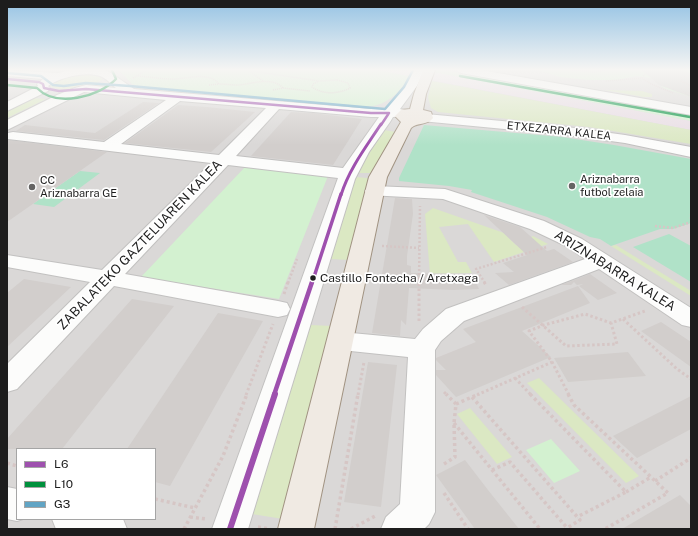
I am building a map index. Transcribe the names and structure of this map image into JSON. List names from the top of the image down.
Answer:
{
  "streets": {
    "street": ["ETXEZARRA KALEA", "ZABALATEKO GAZTELUAREN KALEA", "ARIZNABARRA KALEA"]
  },
  "places": ["Ariznabarra futbol zelaia", "CC Ariznabarra GE", "Castillo Fontecha / Aretxaga"],
  "lines": ["transit line L6", "transit line L10", "transit line G3"],
  "legend": ["L6", "L10", "G3"]
}
